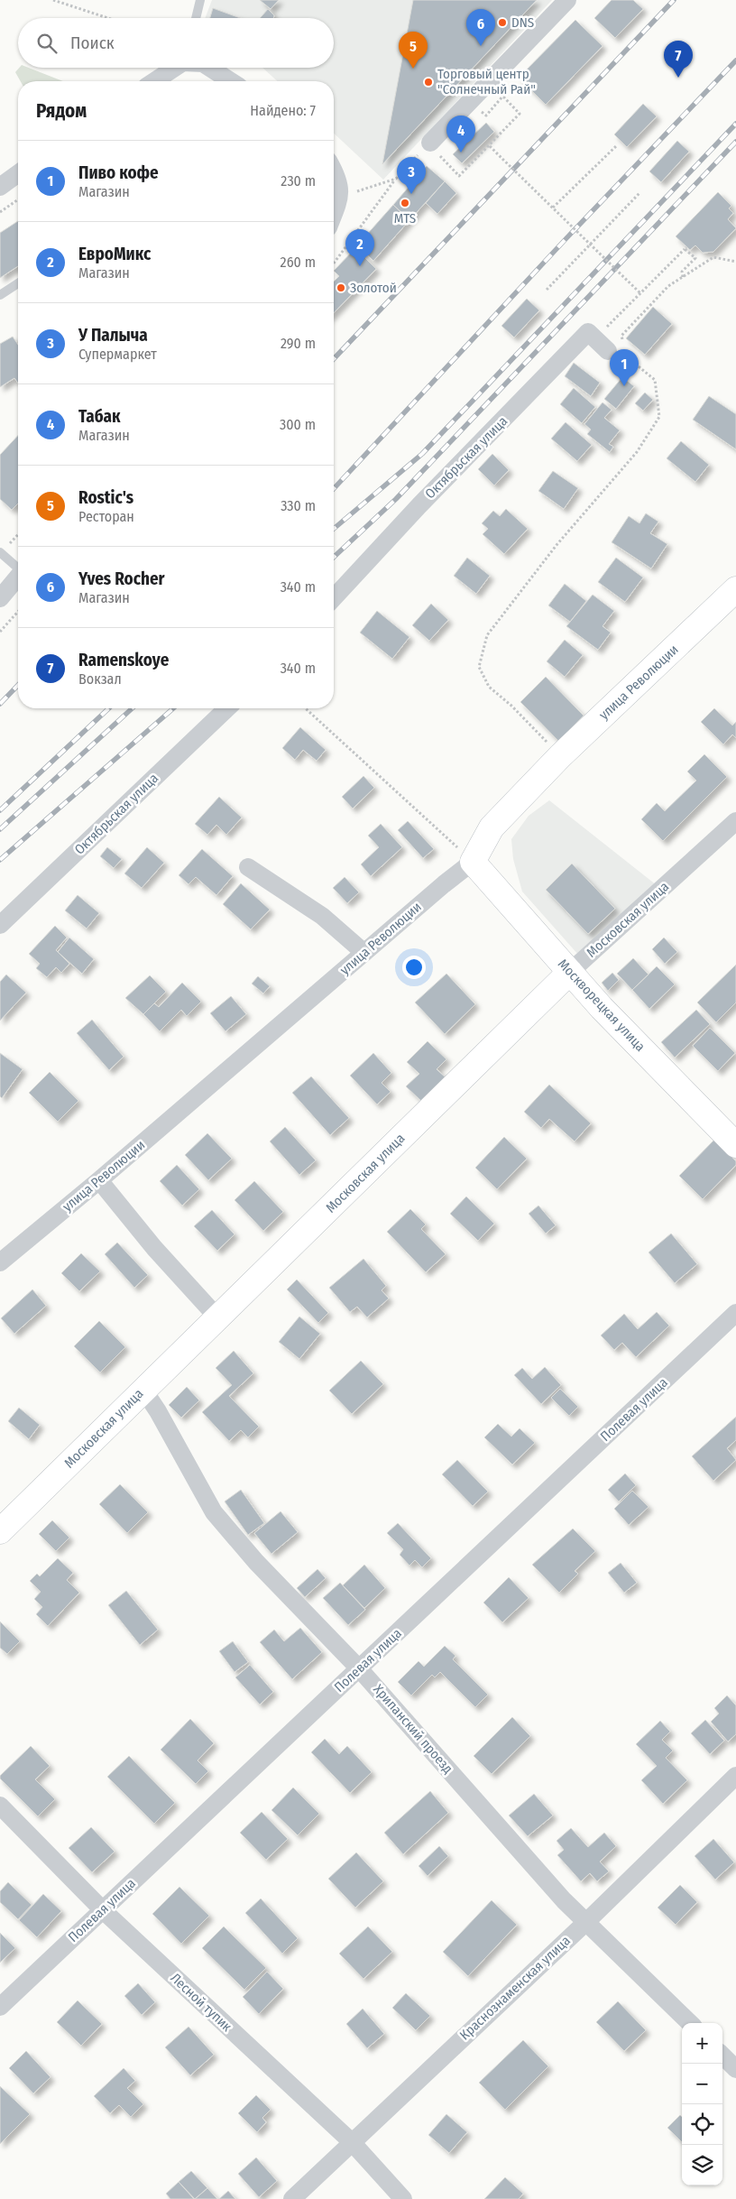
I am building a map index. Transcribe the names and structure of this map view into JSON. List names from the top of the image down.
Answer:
{
  "streets": {
    "street": [
      "Октябрьская улица",
      "улица Революции",
      "Московская улица",
      "Москворецкая улица",
      "Полевая улица",
      "Хрипанский проезд",
      "Краснознаменская улица",
      "Лесной тупик"
    ]
  },
  "crossings": [
    ["улица Революции", "Москворецкая улица"],
    ["Московская улица", "Москворецкая улица"],
    ["Московская улица", "Хрипанский проезд"],
    ["Полевая улица", "Хрипанский проезд"],
    ["Полевая улица", "Лесной тупик"],
    ["Хрипанский проезд", "Краснознаменская улица"],
    ["Краснознаменская улица", "Лесной тупик"]
  ],
  "places": [
    "DNS",
    "Торговый центр \"Солнечный Рай\"",
    "MTS",
    "Золотой"
  ],
  "page": {
    "pins": [
      "6",
      "5",
      "7",
      "4",
      "3",
      "2",
      "1"
    ],
    "search": "Поиск",
    "heading": ["Рядом", "Найдено: 7"],
    "list": [
      {
        "mark": "1",
        "name": "Пиво кофе",
        "note": "Магазин",
        "value": "230 m"
      },
      {
        "mark": "2",
        "name": "ЕвроМикс",
        "note": "Магазин",
        "value": "260 m"
      },
      {
        "mark": "3",
        "name": "У Палыча",
        "note": "Супермаркет",
        "value": "290 m"
      },
      {
        "mark": "4",
        "name": "Табак",
        "note": "Магазин",
        "value": "300 m"
      },
      {
        "mark": "5",
        "name": "Rostic's",
        "note": "Ресторан",
        "value": "330 m"
      },
      {
        "mark": "6",
        "name": "Yves Rocher",
        "note": "Магазин",
        "value": "340 m"
      },
      {
        "mark": "7",
        "name": "Ramenskoye",
        "note": "Вокзал",
        "value": "340 m"
      }
    ],
    "map_buttons": ["+", "−"]
  }
}
